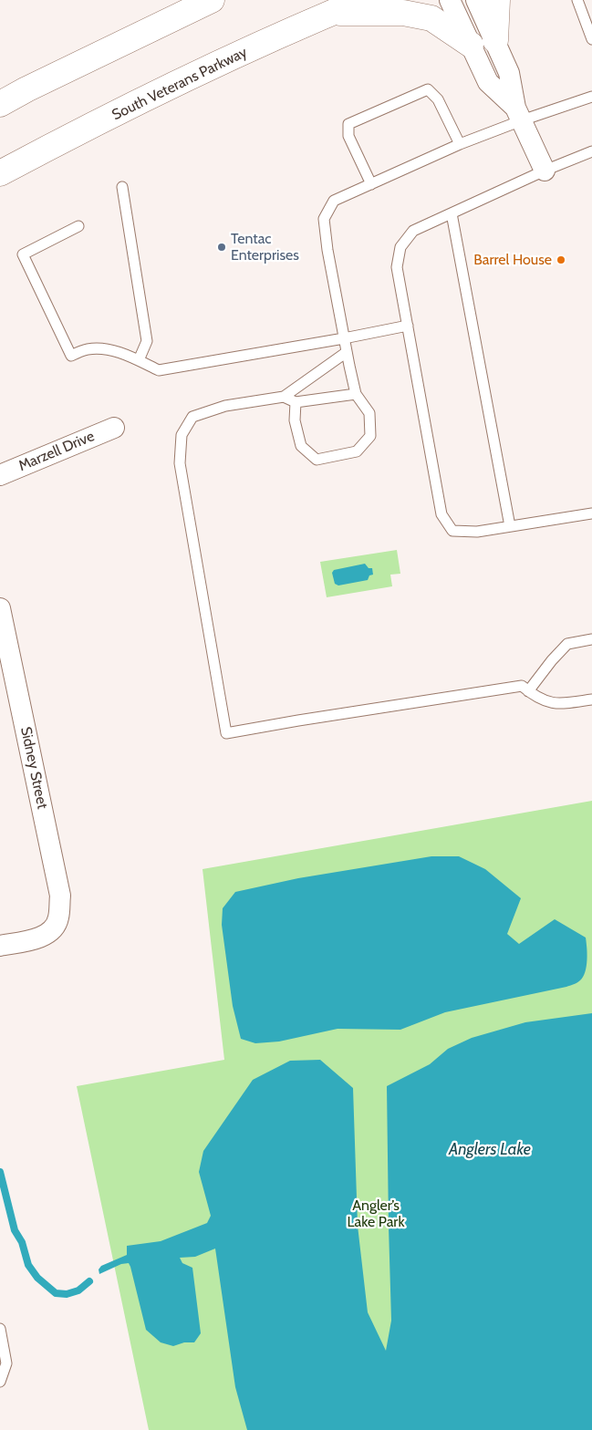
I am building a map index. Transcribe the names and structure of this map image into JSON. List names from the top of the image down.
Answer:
{
  "streets": {
    "highway": ["South Veterans Parkway"],
    "street": ["Marzell Drive", "Sidney Street"]
  },
  "water": ["Anglers Lake"],
  "parks": ["Angler’s Lake Park"],
  "places": ["Tentac Enterprises", "Barrel House"]
}
